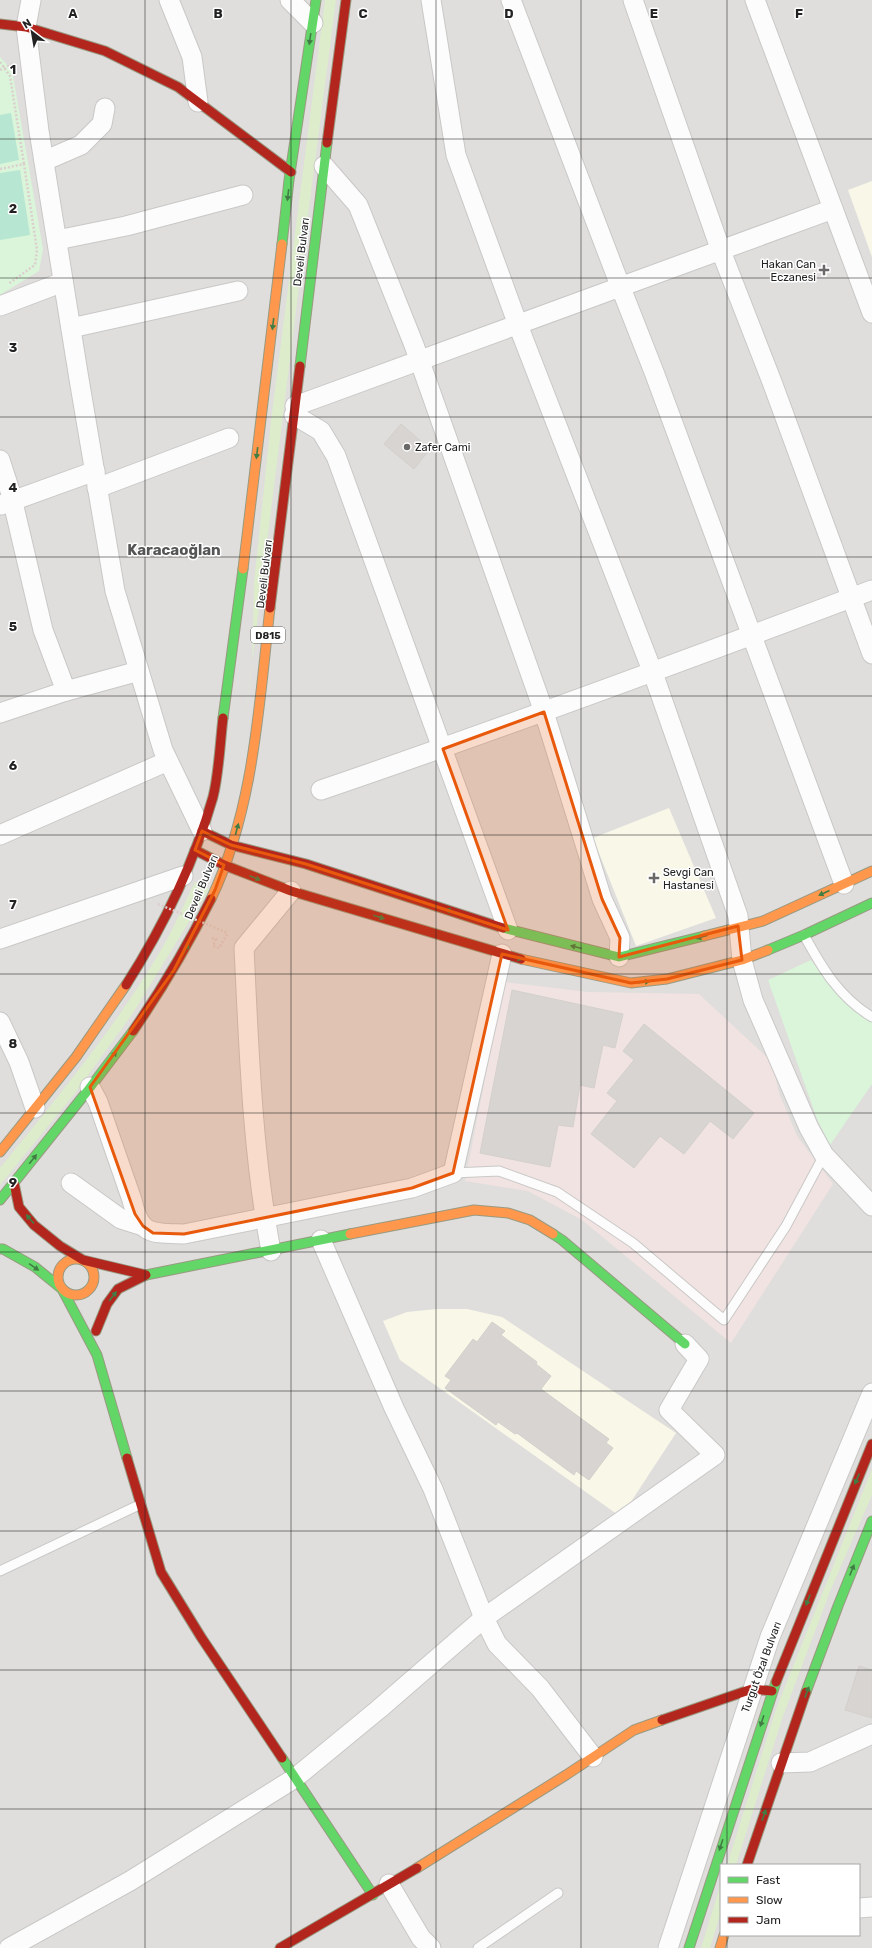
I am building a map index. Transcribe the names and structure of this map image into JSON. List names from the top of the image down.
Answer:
{
  "streets": {
    "main road": ["Develi Bulvarı", "D815", "Turgut Özal Bulvarı"]
  },
  "districts": ["Karacaoğlan"],
  "places": {
    "health": ["Hakan Can Eczanesi", "Sevgi Can Hastanesi"],
    "other": ["Zafer Cami"]
  },
  "legend": ["Fast", "Slow", "Jam"],
  "north": "top left",
  "grid": {
    "columns": [
      "A",
      "B",
      "C",
      "D",
      "E",
      "F"
    ],
    "rows": [
      "1",
      "2",
      "3",
      "4",
      "5",
      "6",
      "7",
      "8",
      "9"
    ]
  }
}
